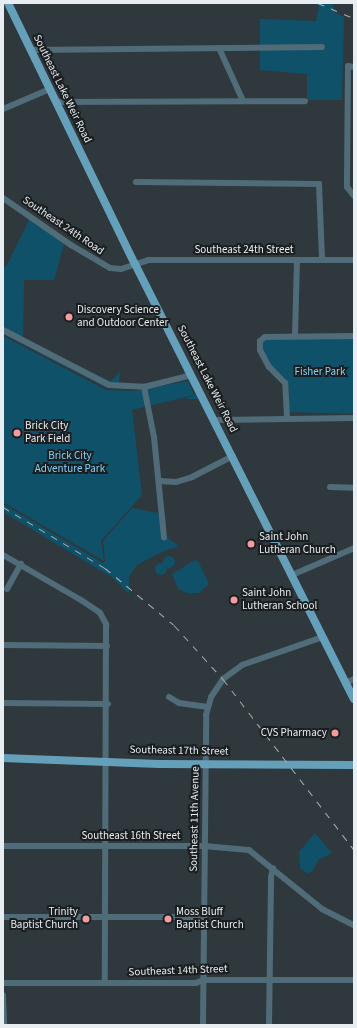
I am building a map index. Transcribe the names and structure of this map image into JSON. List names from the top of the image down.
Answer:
{
  "streets": {
    "main road": ["Southeast Lake Weir Road", "Southeast 17th Street"],
    "street": [
      "Southeast 24th Road",
      "Southeast 24th Street",
      "Southeast 11th Avenue",
      "Southeast 16th Street",
      "Southeast 14th Street"
    ]
  },
  "crossings": [
    ["Southeast Lake Weir Road", "Southeast 24th Road"],
    ["Southeast Lake Weir Road", "Southeast 24th Street"],
    ["Southeast Lake Weir Road", "Southeast 11th Avenue"],
    ["Southeast 24th Road", "Southeast 24th Street"],
    ["Southeast 17th Street", "Southeast 11th Avenue"],
    ["Southeast 11th Avenue", "Southeast 16th Street"],
    ["Southeast 11th Avenue", "Southeast 14th Street"]
  ],
  "parks": ["Fisher Park", "Brick City Adventure Park"],
  "places": [
    "Discovery Science and Outdoor Center",
    "Brick City Park Field",
    "Saint John Lutheran Church",
    "Saint John Lutheran School",
    "CVS Pharmacy",
    "Trinity Baptist Church",
    "Moss Bluff Baptist Church"
  ]
}
